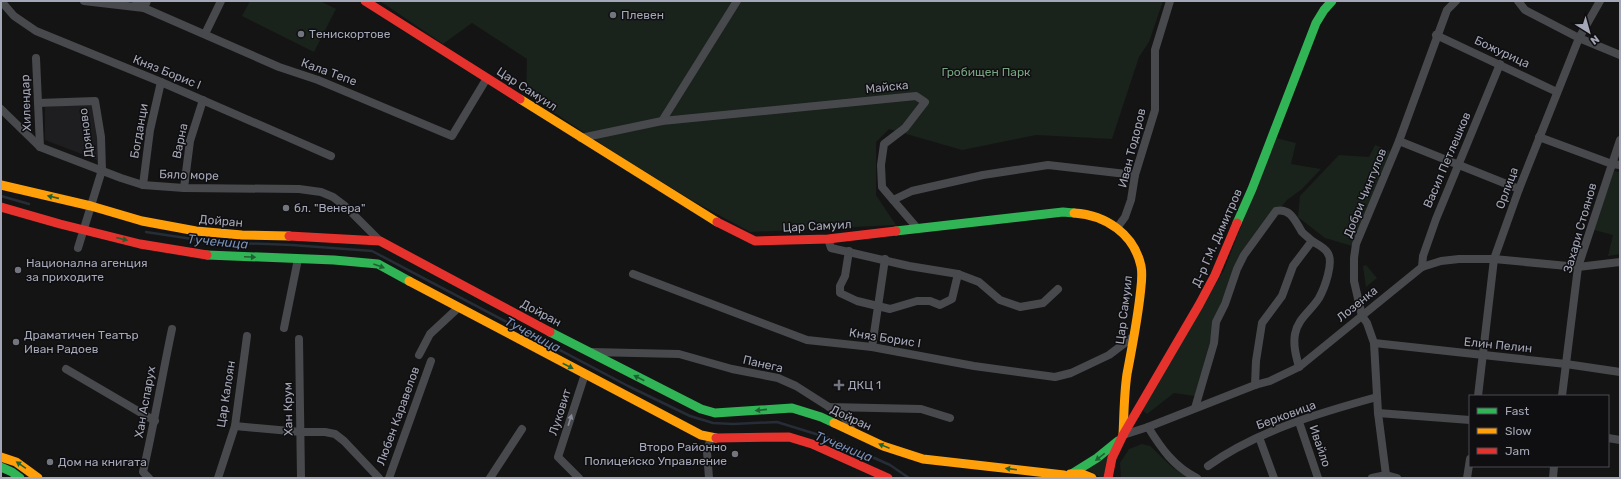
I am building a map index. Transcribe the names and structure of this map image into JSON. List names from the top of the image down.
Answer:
{
  "streets": {
    "main road": ["Цар Самуил", "Дойран", "Д-р Г.М. Димитров"],
    "street": [
      "Божурица",
      "Княз Борис I",
      "Кала Тепе",
      "Майска",
      "Хилендар",
      "Богданци",
      "Дряново",
      "Варна",
      "Иван Тодоров",
      "Васил Петлешков",
      "Бяло море",
      "Орлица",
      "Добри Чинтулов",
      "Захари Стоянов",
      "Лозенка",
      "Елин Пелин",
      "Панега",
      "Цар Калоян",
      "Хан Аспарух",
      "Хан Крум",
      "Луковит",
      "Берковица",
      "Любен Каравелов",
      "Ивайло"
    ]
  },
  "crossings": [
    ["Божурица", "Васил Петлешков"],
    ["Божурица", "Орлица"],
    ["Божурица", "Добри Чинтулов"],
    ["Княз Борис I", "Цар Самуил"],
    ["Княз Борис I", "Богданци"],
    ["Княз Борис I", "Варна"],
    ["Кала Тепе", "Цар Самуил"],
    ["Майска", "Цар Самуил"],
    ["Цар Самуил", "Иван Тодоров"],
    ["Цар Самуил", "Д-р Г.М. Димитров"],
    ["Цар Самуил", "Лозенка"],
    ["Хилендар", "Дряново"],
    ["Хилендар", "Бяло море"],
    ["Богданци", "Бяло море"],
    ["Дряново", "Бяло море"],
    ["Варна", "Бяло море"],
    ["Васил Петлешков", "Лозенка"],
    ["Бяло море", "Дойран"],
    ["Орлица", "Лозенка"],
    ["Орлица", "Елин Пелин"],
    ["Добри Чинтулов", "Лозенка"],
    ["Добри Чинтулов", "Елин Пелин"],
    ["Добри Чинтулов", "Берковица"],
    ["Дойран", "Панега"],
    ["Захари Стоянов", "Лозенка"],
    ["Захари Стоянов", "Елин Пелин"],
    ["Д-р Г.М. Димитров", "Лозенка"],
    ["Берковица", "Ивайло"]
  ],
  "one_way": ["Луковит"],
  "water": ["Тученица"],
  "parks": ["Гробищен Парк"],
  "places": {
    "other": [
      "Плевен",
      "Тенискортове",
      "бл. \"Венера\"",
      "Национална агенция за приходите",
      "Драматичен Театър Иван Радоев",
      "Второ Районно Полицейско Управление",
      "Дом на книгата"
    ],
    "health": ["ДКЦ 1"]
  },
  "legend": ["Fast", "Slow", "Jam"],
  "north": "bottom right"
}
